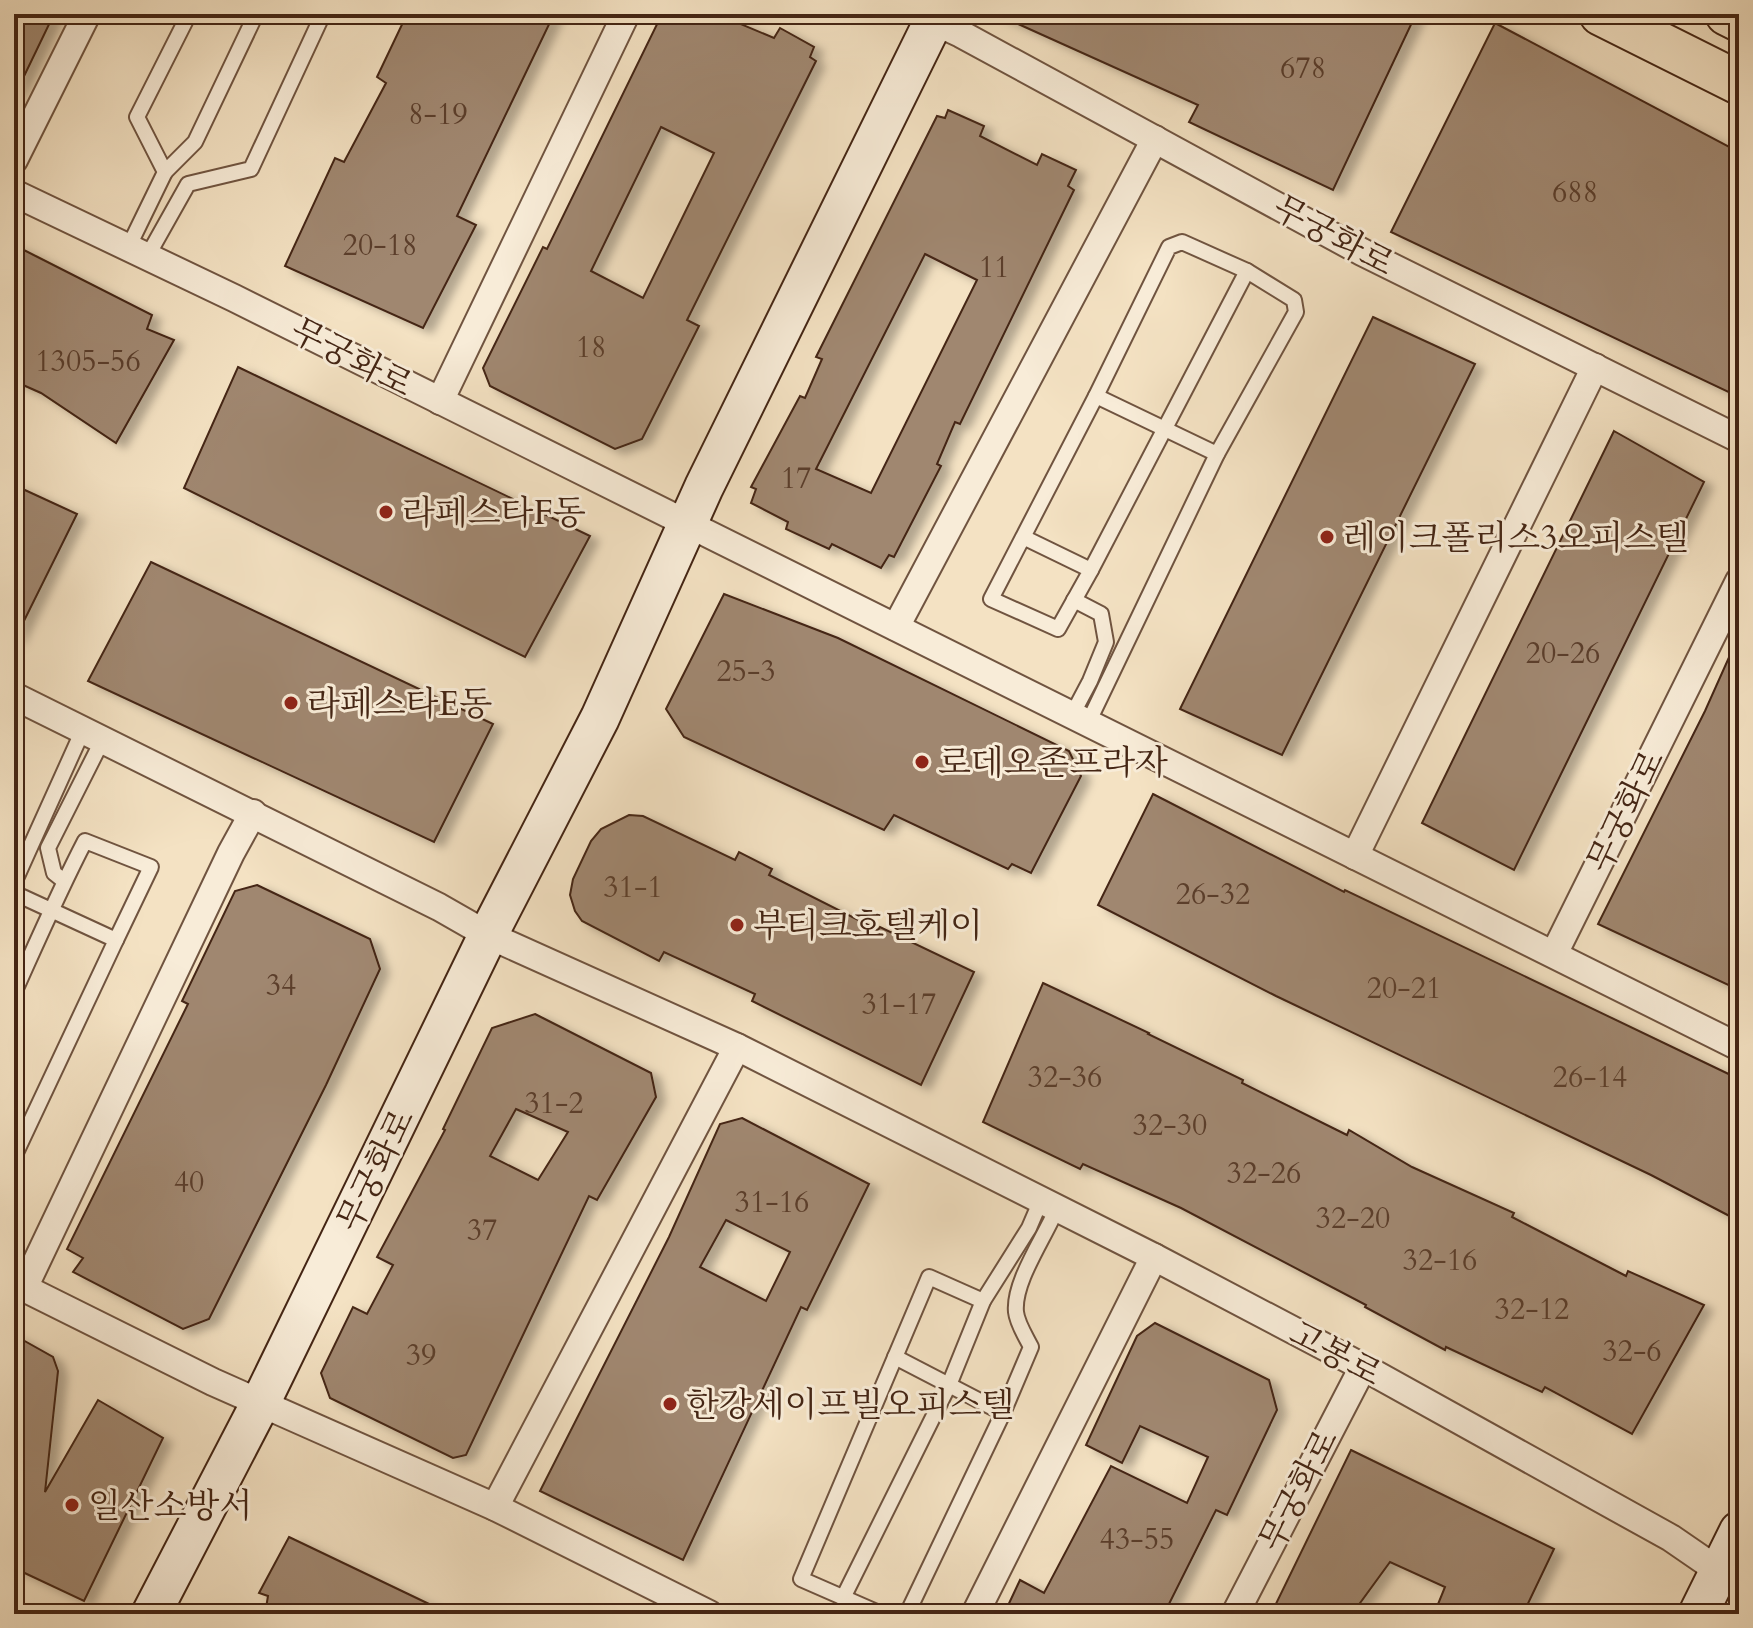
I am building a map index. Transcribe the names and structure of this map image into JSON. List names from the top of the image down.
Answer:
{
  "streets": {
    "main road": ["무궁화로"],
    "street": ["고봉로"]
  },
  "crossings": [
    ["무궁화로", "고봉로"]
  ],
  "places": [
    "라페스타F동",
    "레이크폴리스3오피스텔",
    "라페스타E동",
    "로데오존프라자",
    "부티크호텔케이",
    "한강세이프빌오피스텔",
    "일산소방서"
  ],
  "house_numbers": [
    "678",
    "8-19",
    "688",
    "20-18",
    "11",
    "18",
    "1305-56",
    "17",
    "20-26",
    "25-3",
    "31-1",
    "26-32",
    "34",
    "20-21",
    "31-17",
    "32-36",
    "26-14",
    "31-2",
    "32-30",
    "32-26",
    "40",
    "31-16",
    "32-20",
    "37",
    "32-16",
    "32-12",
    "32-6",
    "39",
    "43-55"
  ]
}
